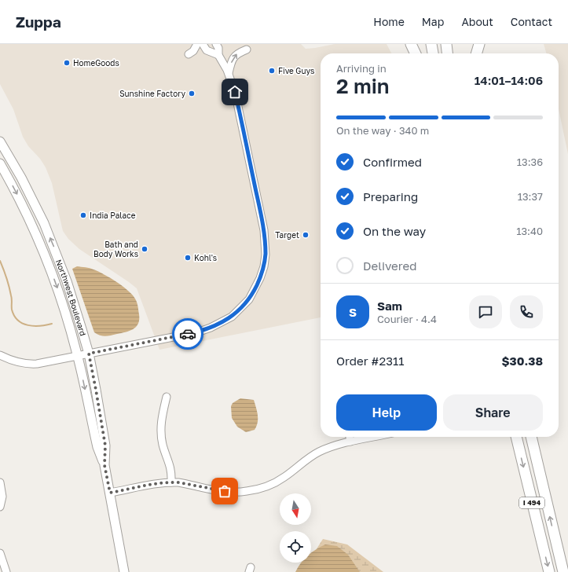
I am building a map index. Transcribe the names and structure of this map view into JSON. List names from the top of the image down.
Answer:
{
  "streets": {
    "highway": ["I 494"],
    "main road": ["Northwest Boulevard"]
  },
  "places": [
    "HomeGoods",
    "Five Guys",
    "Sunshine Factory",
    "India Palace",
    "Target",
    "Bath and Body Works",
    "Kohl's"
  ],
  "north": "bottom",
  "page": {
    "header": "Zuppa",
    "nav": [
      "Home",
      "Map",
      "About",
      "Contact"
    ],
    "heading": ["2 min", "Arriving in", "14:01–14:06"],
    "panel": [
      "Sam",
      "Courier · 4.4",
      "Order #2311",
      "$30.38"
    ],
    "bar": "On the way · 340 m",
    "list": [
      ["Confirmed", "13:36"],
      ["Preparing", "13:37"],
      ["On the way", "13:40"],
      "Delivered"
    ],
    "round": "S",
    "buttons": ["Help", "Share"]
  }
}
